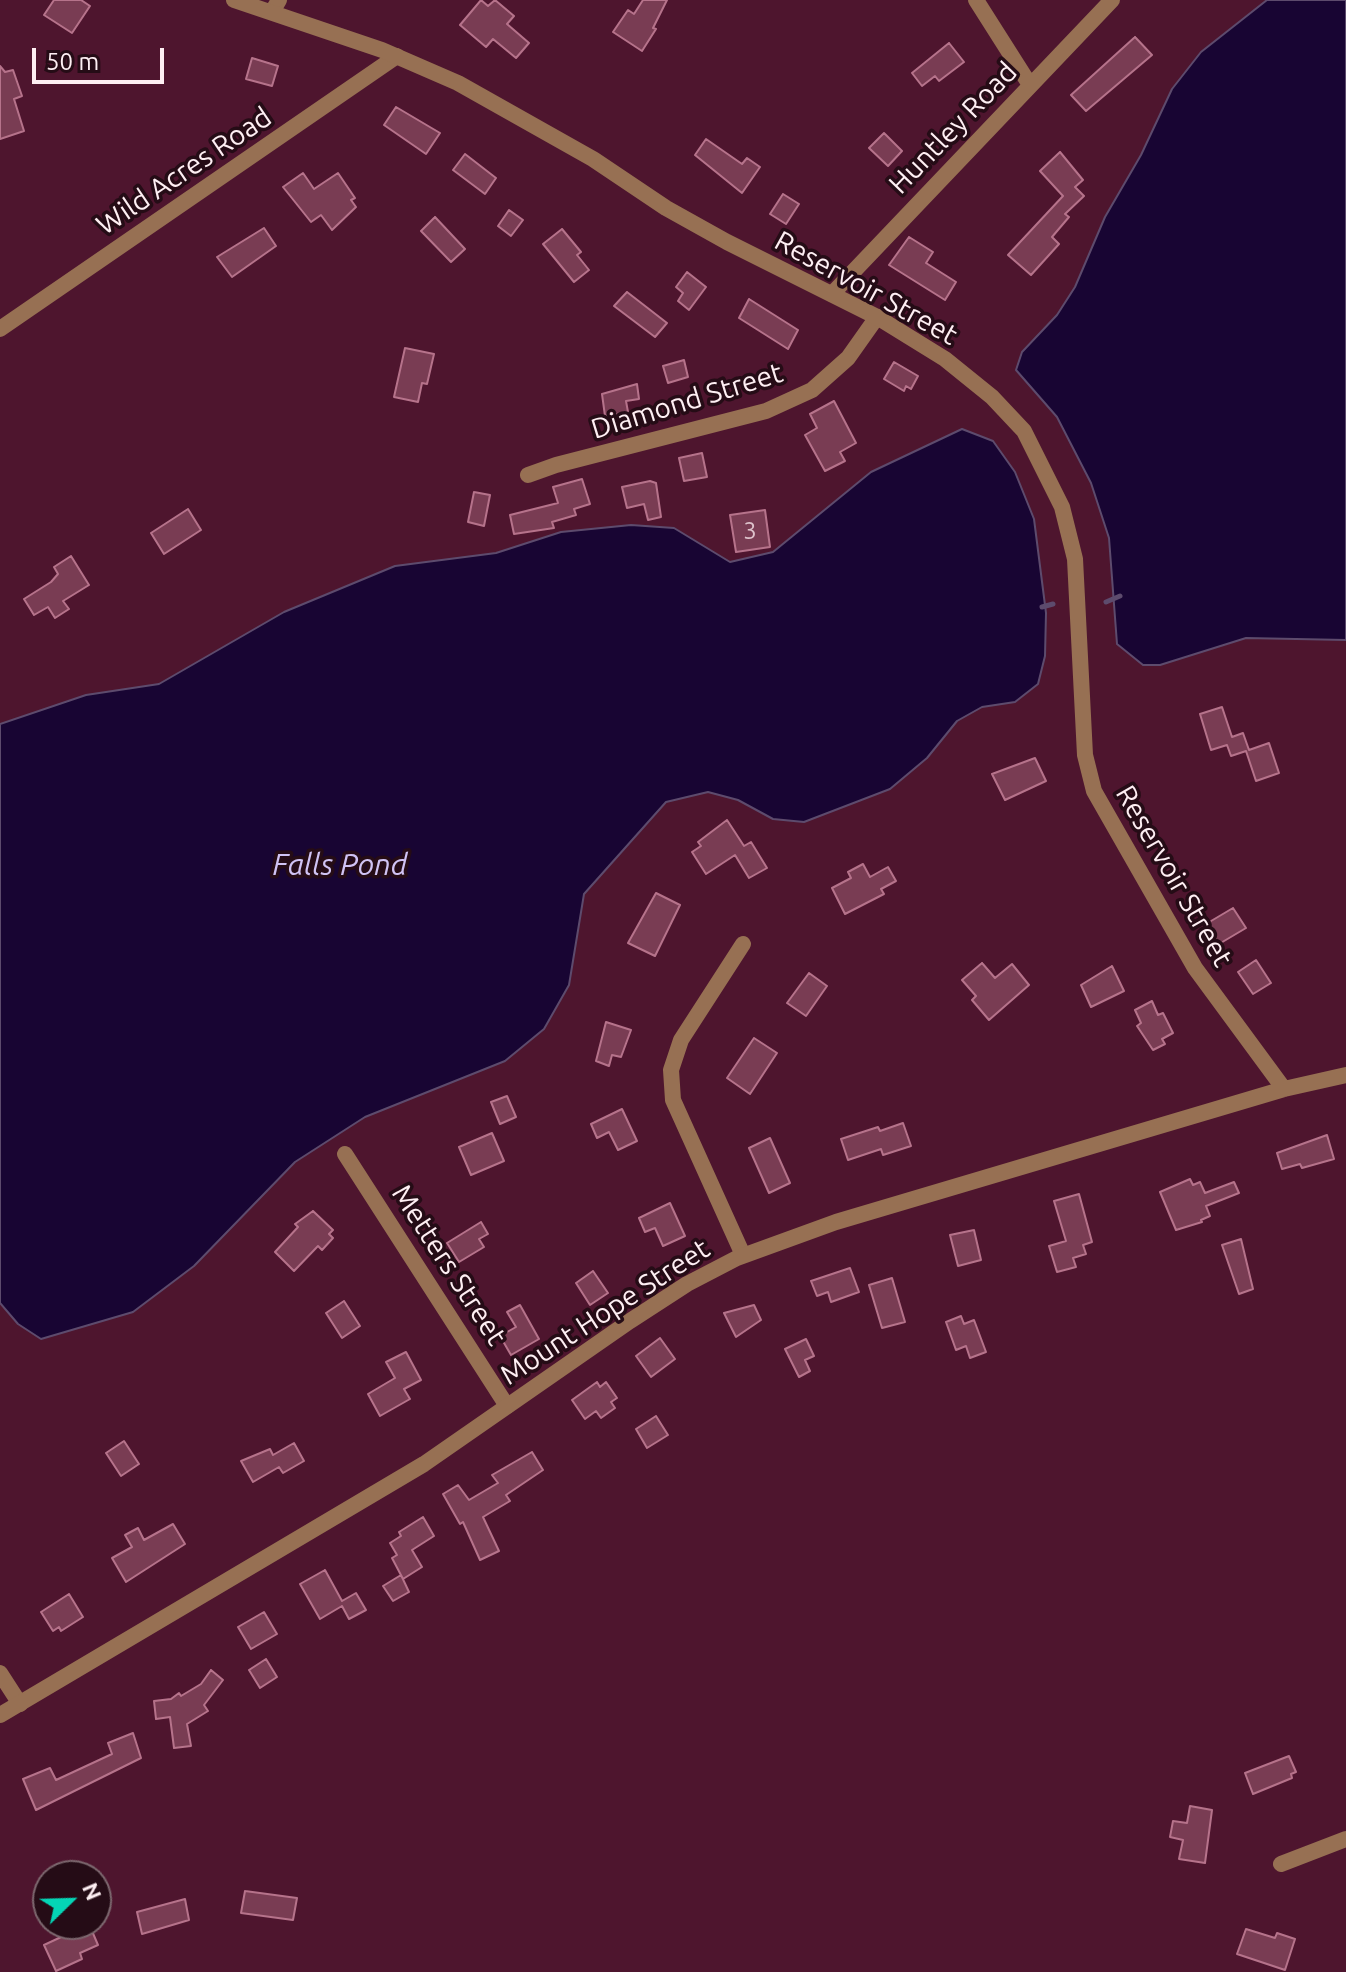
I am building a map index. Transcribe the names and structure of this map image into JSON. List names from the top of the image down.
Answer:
{
  "streets": {
    "street": [
      "Huntley Road",
      "Wild Acres Road",
      "Reservoir Street",
      "Diamond Street",
      "Metters Street",
      "Mount Hope Street"
    ]
  },
  "crossings": [
    ["Huntley Road", "Reservoir Street"],
    ["Wild Acres Road", "Reservoir Street"],
    ["Reservoir Street", "Diamond Street"],
    ["Reservoir Street", "Mount Hope Street"],
    ["Metters Street", "Mount Hope Street"]
  ],
  "water": ["Falls Pond"],
  "house_numbers": ["3"],
  "scale_bar": "50 m",
  "north": "top right"
}
